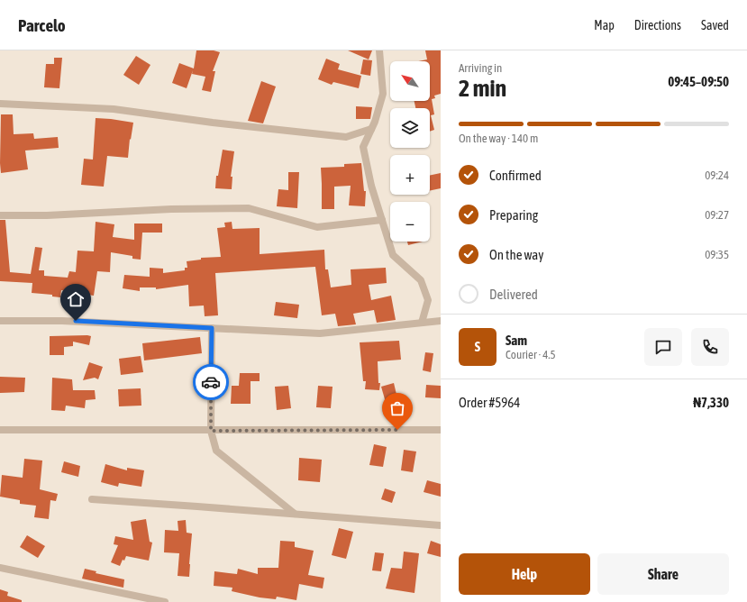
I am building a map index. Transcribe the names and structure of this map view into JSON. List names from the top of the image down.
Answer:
{
  "north": "top left",
  "page": {
    "header": "Parcelo",
    "nav": ["Map", "Directions", "Saved"],
    "heading": ["2 min", "Arriving in", "09:45–09:50"],
    "panel": [
      "Sam",
      "Courier · 4.5",
      "Order #5964",
      "₦7,330"
    ],
    "map_buttons": ["+", "−"],
    "bar": "On the way · 140 m",
    "list": [
      ["Confirmed", "09:24"],
      ["Preparing", "09:27"],
      ["On the way", "09:35"],
      "Delivered"
    ],
    "round": "S",
    "buttons": ["Help", "Share"]
  }
}
